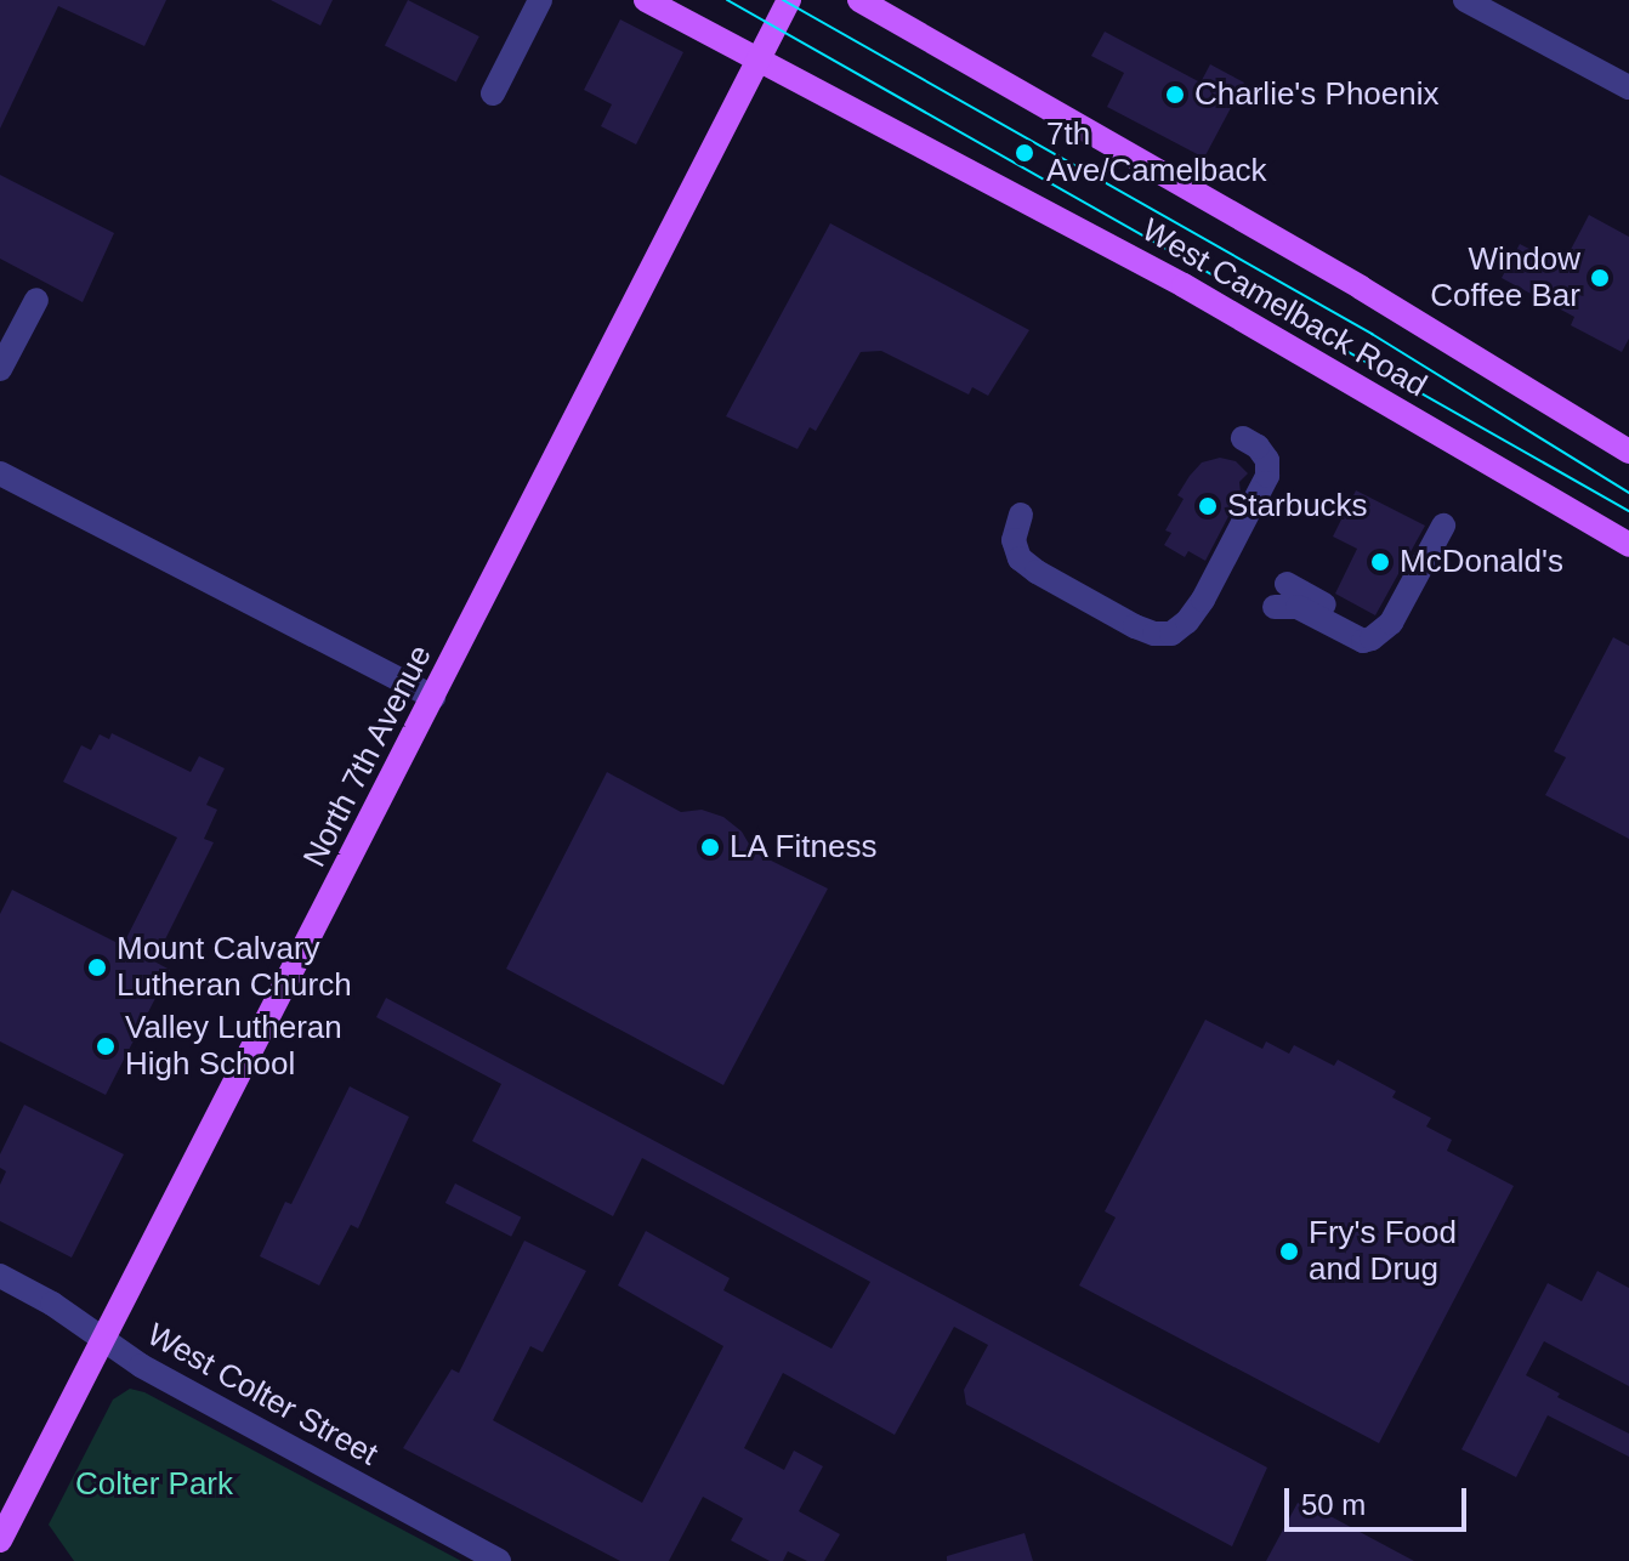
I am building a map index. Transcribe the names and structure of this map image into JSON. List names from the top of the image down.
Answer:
{
  "streets": {
    "main road": ["West Camelback Road", "North 7th Avenue"],
    "street": ["West Colter Street"]
  },
  "crossings": [
    ["West Camelback Road", "North 7th Avenue"],
    ["North 7th Avenue", "West Colter Street"]
  ],
  "parks": ["Colter Park"],
  "places": [
    "Charlie's Phoenix",
    "7th Ave/Camelback",
    "Window Coffee Bar",
    "Starbucks",
    "McDonald's",
    "LA Fitness",
    "Mount Calvary Lutheran Church",
    "Valley Lutheran High School",
    "Fry's Food and Drug"
  ],
  "scale_bar": "50 m"
}
